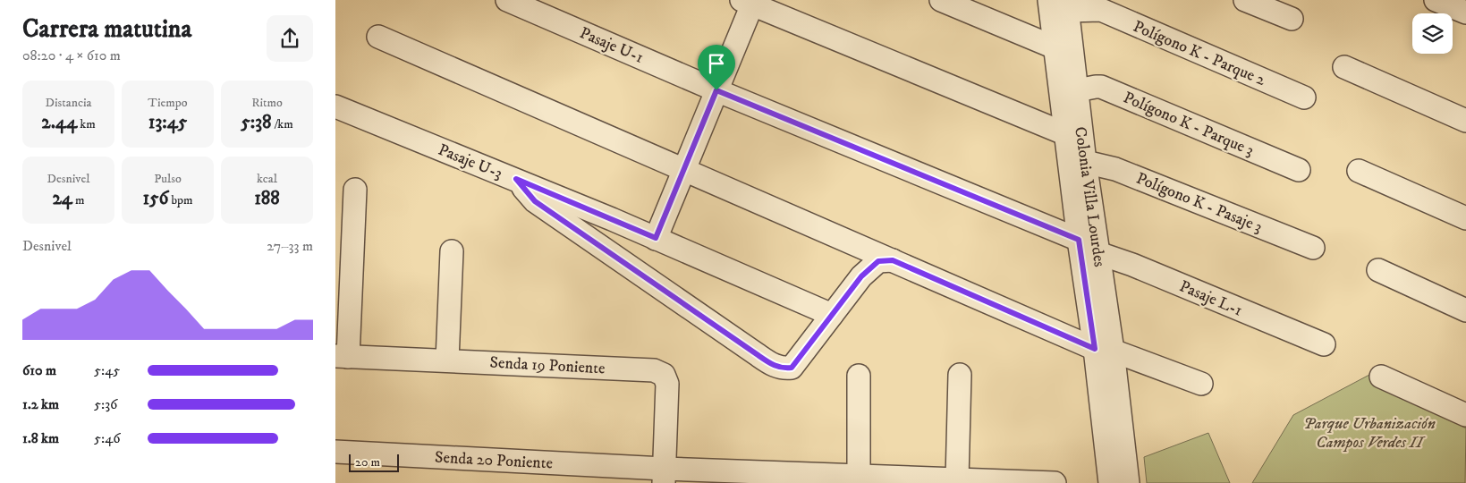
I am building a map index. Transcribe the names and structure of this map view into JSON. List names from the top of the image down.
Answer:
{
  "streets": {
    "street": [
      "Pasaje U-1",
      "Polígono K - Parque 2",
      "Polígono K - Parque 3",
      "Pasaje U-3",
      "Colonia Villa Lourdes",
      "Polígono K - Pasaje 3",
      "Pasaje L-1",
      "Senda 19 Poniente",
      "Senda 20 Poniente"
    ]
  },
  "crossings": [
    ["Pasaje U-1", "Colonia Villa Lourdes"],
    ["Polígono K - Parque 2", "Colonia Villa Lourdes"],
    ["Polígono K - Parque 3", "Colonia Villa Lourdes"],
    ["Colonia Villa Lourdes", "Polígono K - Pasaje 3"],
    ["Colonia Villa Lourdes", "Pasaje L-1"],
    ["Senda 19 Poniente", "Senda 20 Poniente"]
  ],
  "parks": ["Parque Urbanización Campos Verdes II"],
  "scale_bar": "20 m",
  "page": {
    "heading": ["Carrera matutina", "08:20 · 4 × 610 m"],
    "stats": [
      ["Distancia", "2.44 km"],
      ["Tiempo", "13:45"],
      ["Ritmo", "5:38 /km"],
      ["Desnivel", "24 m"],
      ["Pulso", "156 bpm"],
      ["kcal", "188"]
    ],
    "chart": ["Desnivel", "27–33 m"],
    "list": [
      {
        "name": "610 m",
        "note": "5:45"
      },
      {
        "name": "1.2 km",
        "note": "5:36"
      },
      {
        "name": "1.8 km",
        "note": "5:46"
      }
    ],
    "scale": "20 m"
  }
}
